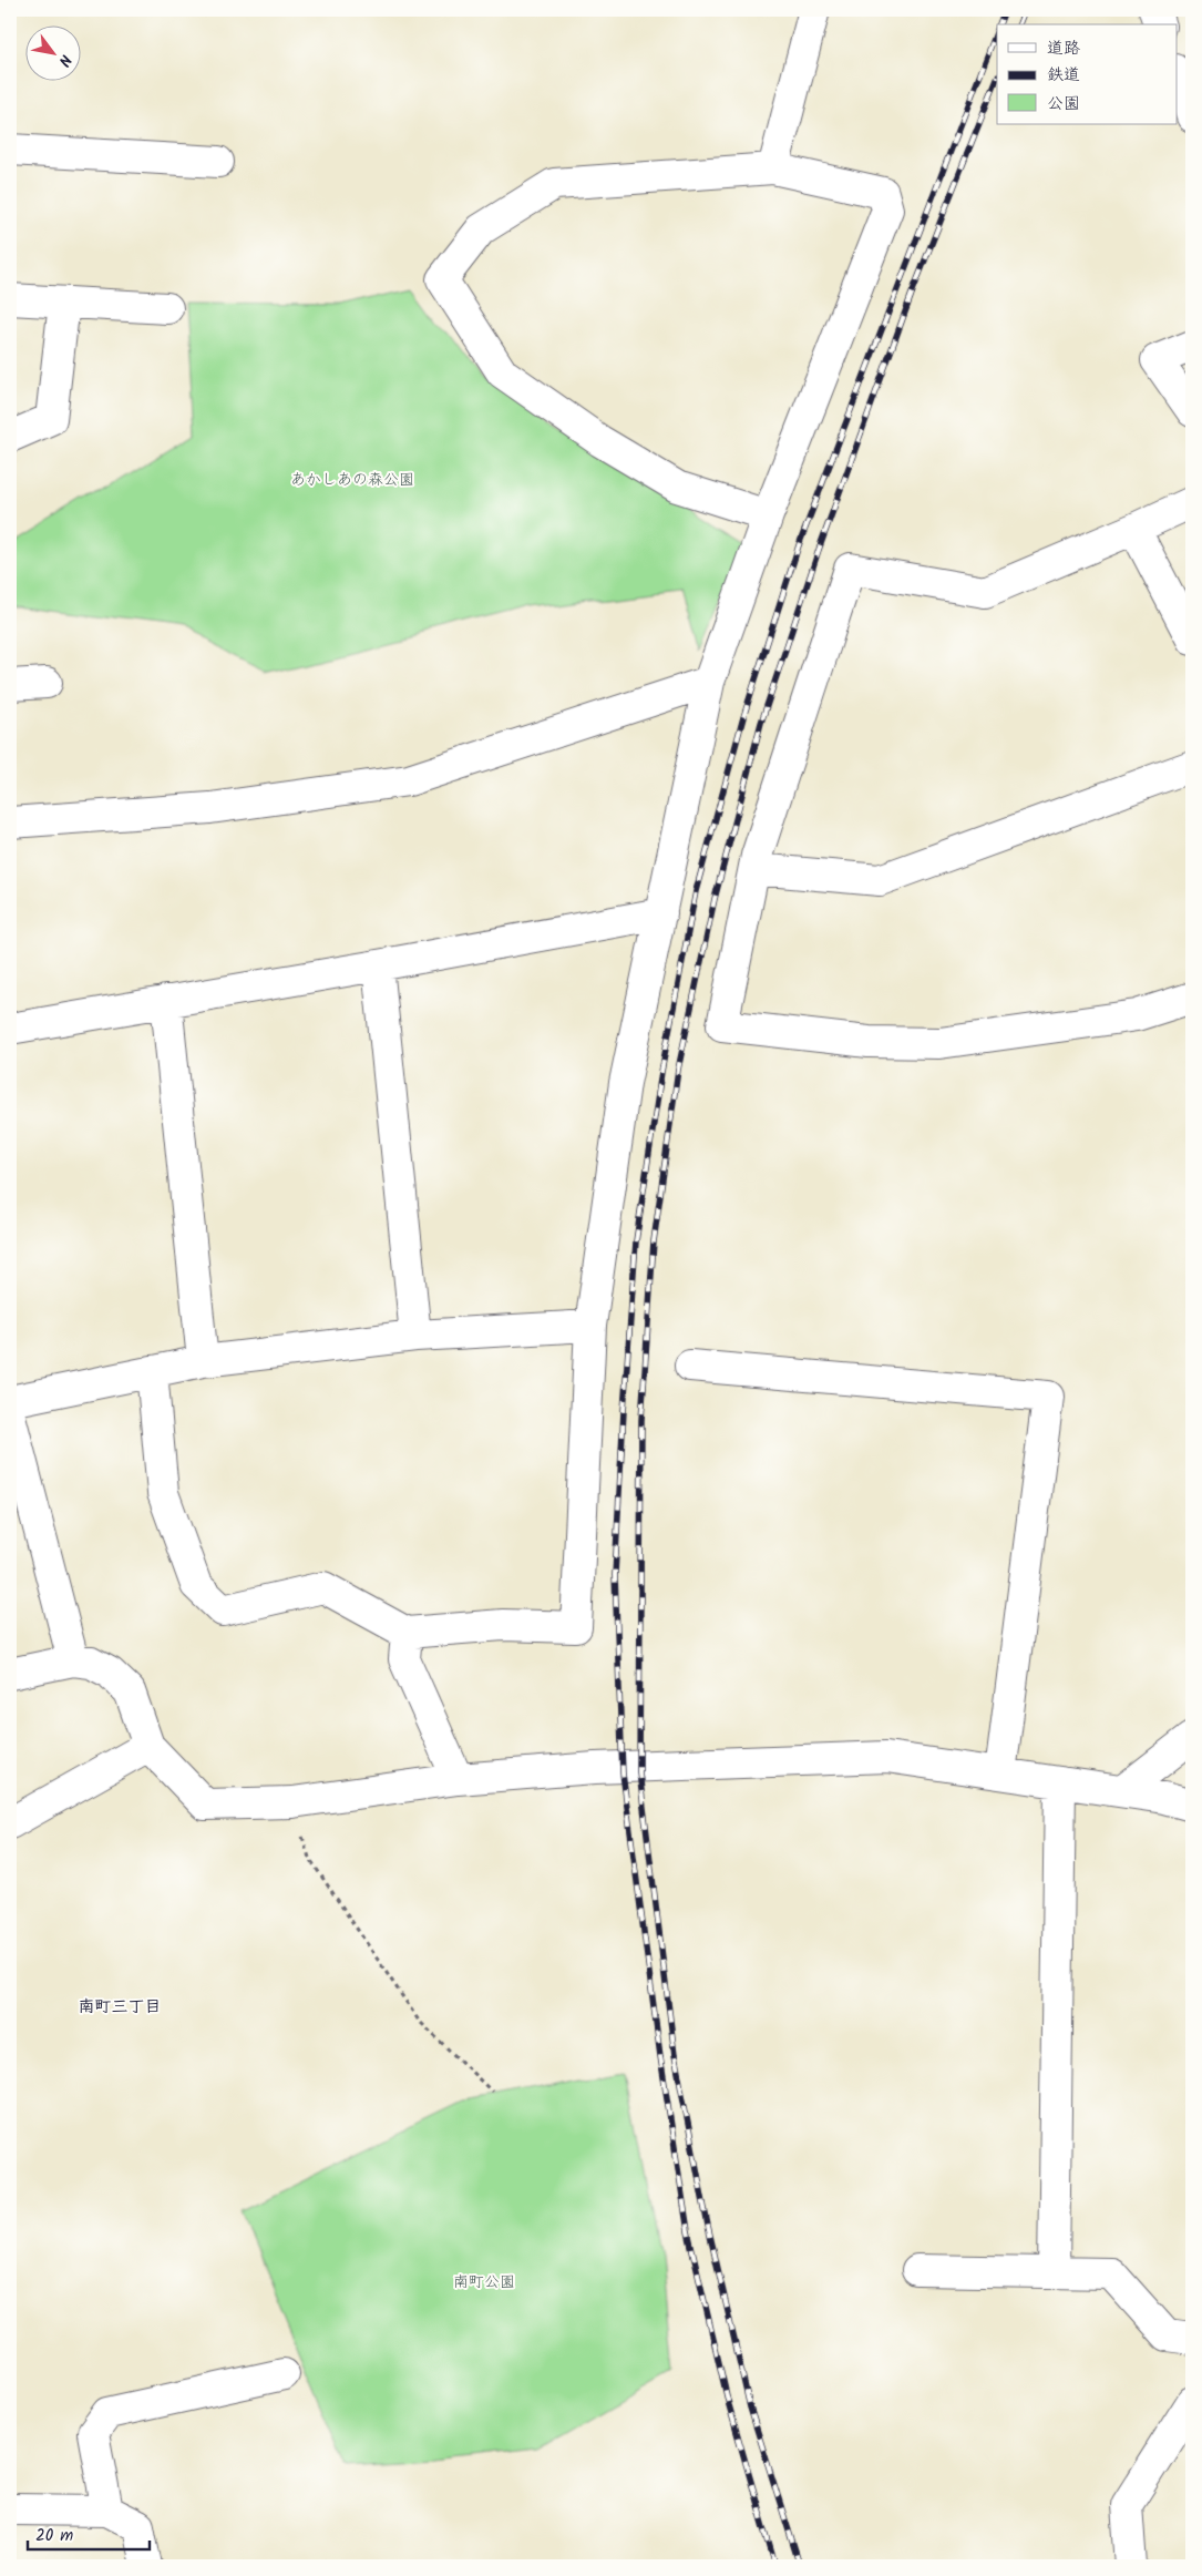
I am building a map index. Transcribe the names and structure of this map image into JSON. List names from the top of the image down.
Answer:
{
  "districts": ["南町三丁目"],
  "parks": ["あかしあの森公園", "南町公園"],
  "legend": ["道路", "鉄道", "公園"],
  "scale_bar": "20 m",
  "north": "bottom right"
}
